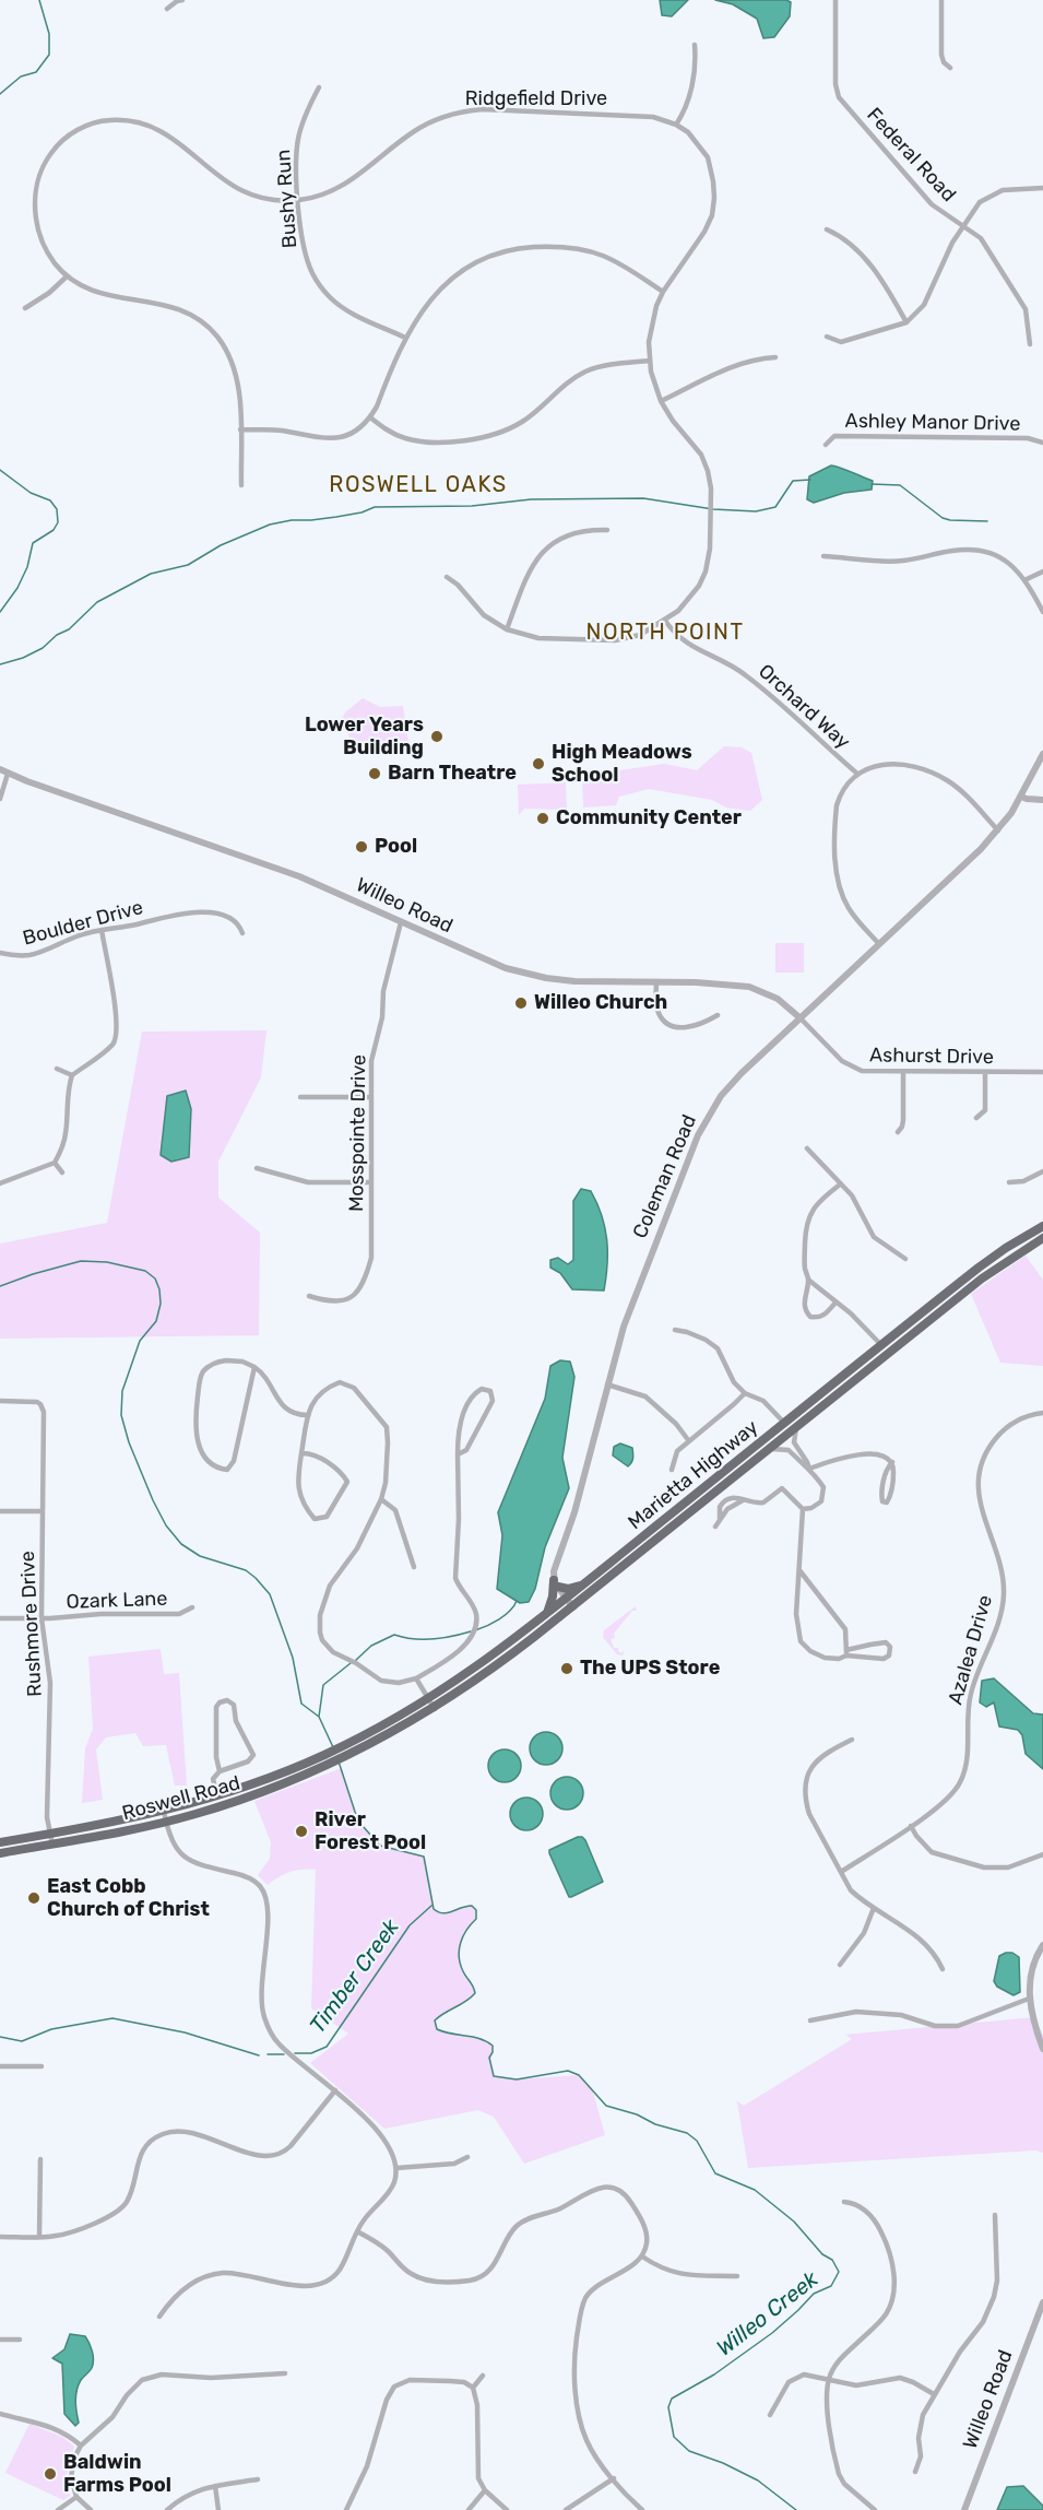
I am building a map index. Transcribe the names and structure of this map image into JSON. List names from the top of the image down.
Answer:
{
  "streets": {
    "highway": ["Marietta Highway", "Roswell Road"],
    "street": [
      "Ridgefield Drive",
      "Federal Road",
      "Bushy Run",
      "Ashley Manor Drive",
      "Orchard Way",
      "Willeo Road",
      "Boulder Drive",
      "Ashurst Drive",
      "Mosspointe Drive",
      "Coleman Road",
      "Ozark Lane",
      "Rushmore Drive",
      "Azalea Drive"
    ]
  },
  "crossings": [
    ["Ridgefield Drive", "Bushy Run"],
    ["Ridgefield Drive", "Orchard Way"],
    ["Willeo Road", "Ashurst Drive"],
    ["Willeo Road", "Mosspointe Drive"],
    ["Willeo Road", "Coleman Road"],
    ["Ashurst Drive", "Coleman Road"],
    ["Marietta Highway", "Roswell Road"],
    ["Ozark Lane", "Rushmore Drive"],
    ["Rushmore Drive", "Roswell Road"]
  ],
  "districts": ["ROSWELL OAKS", "NORTH POINT"],
  "water": ["Timber Creek", "Willeo Creek"],
  "places": [
    "Lower Years Building",
    "High Meadows School",
    "Barn Theatre",
    "Community Center",
    "Pool",
    "Willeo Church",
    "The UPS Store",
    "River Forest Pool",
    "East Cobb Church of Christ",
    "Baldwin Farms Pool"
  ]
}
